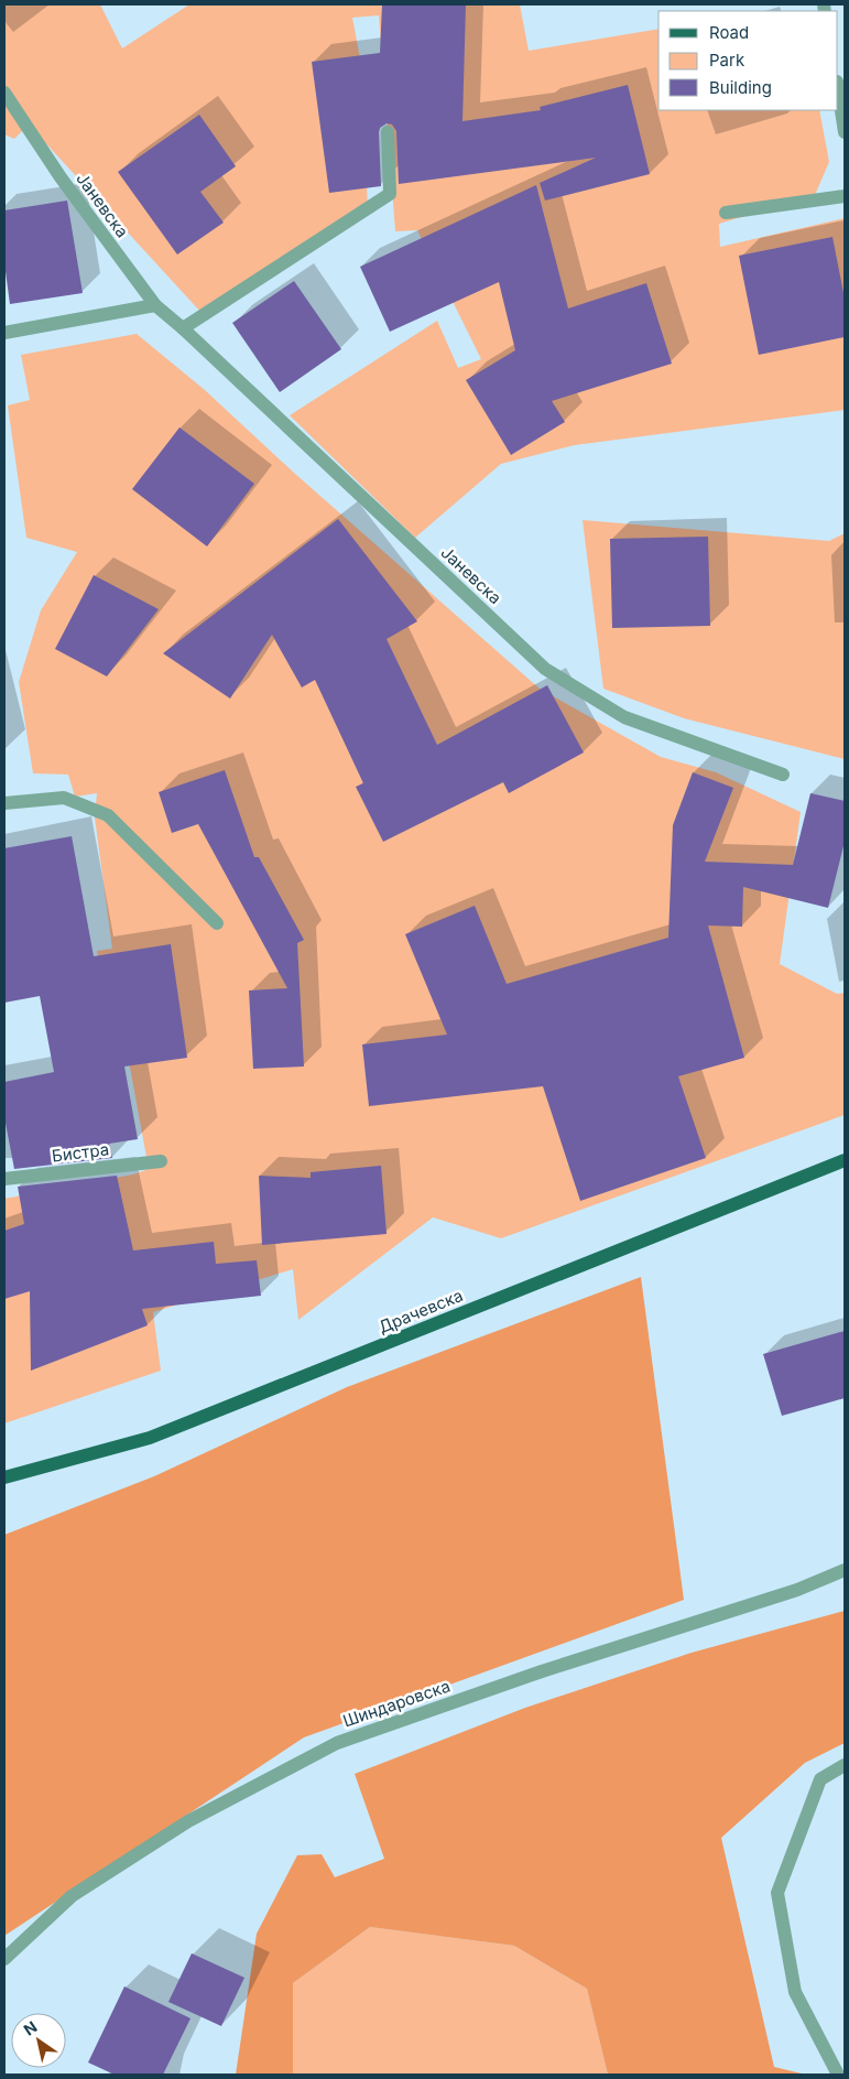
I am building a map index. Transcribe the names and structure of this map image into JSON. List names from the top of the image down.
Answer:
{
  "streets": {
    "main road": ["Драчевска"],
    "lane": ["Јаневска", "Бистра", "Шиндаровска"]
  },
  "legend": ["Road", "Park", "Building"],
  "north": "top left"
}
